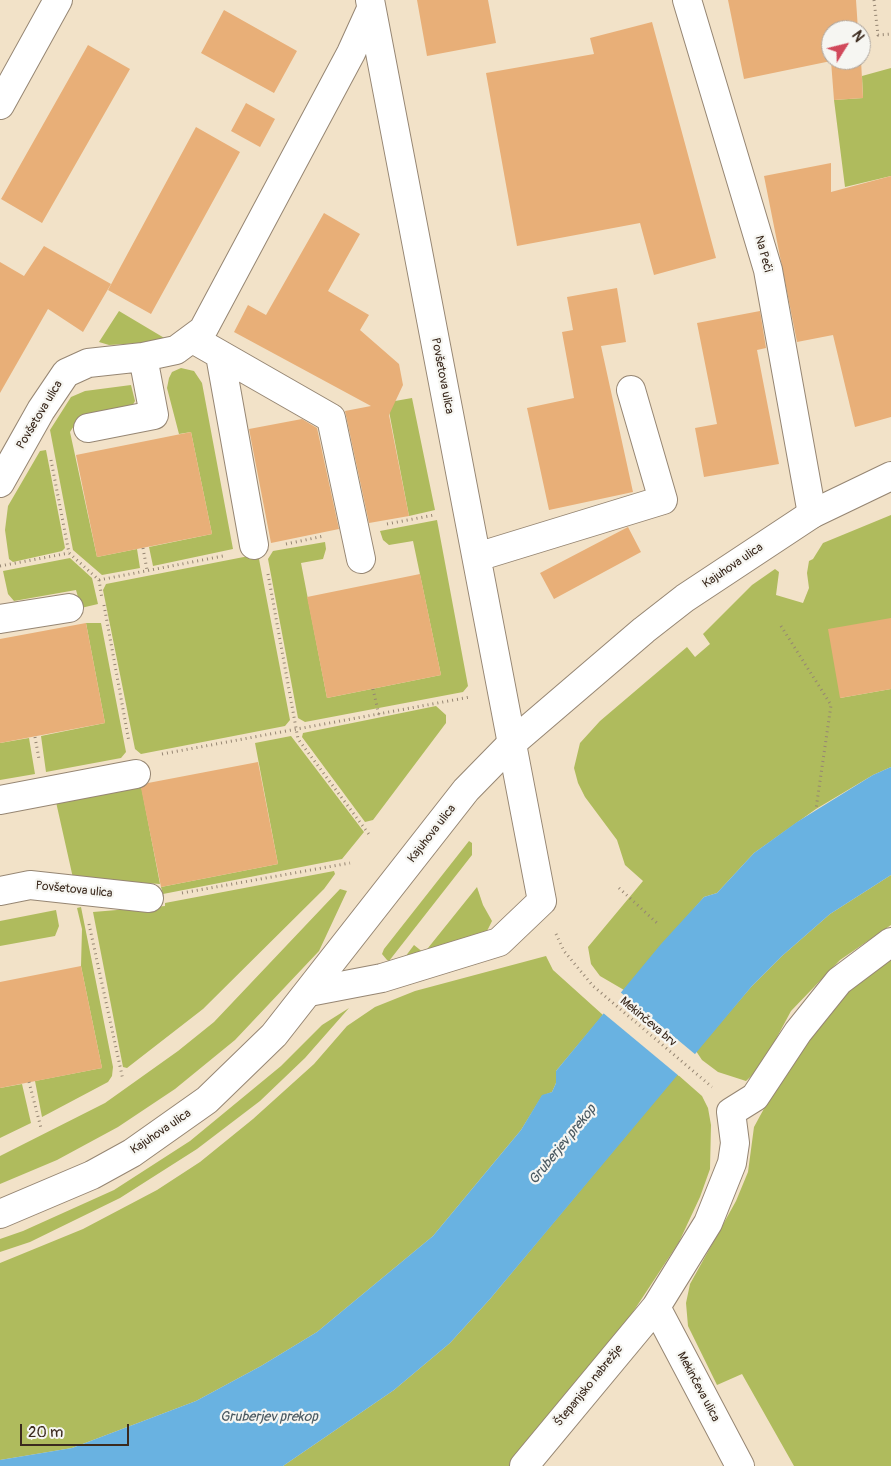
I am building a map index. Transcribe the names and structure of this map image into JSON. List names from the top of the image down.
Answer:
{
  "streets": {
    "street": [
      "Na Peči",
      "Povšetova ulica",
      "Kajuhova ulica",
      "Štepanjsko nabrežje",
      "Mekinčeva ulica"
    ],
    "path": ["Mekinčeva brv"]
  },
  "crossings": [
    ["Na Peči", "Kajuhova ulica"],
    ["Povšetova ulica", "Kajuhova ulica"],
    ["Povšetova ulica", "Mekinčeva brv"],
    ["Štepanjsko nabrežje", "Mekinčeva ulica"]
  ],
  "water": ["Gruberjev prekop"],
  "scale_bar": "20 m",
  "north": "top right"
}
